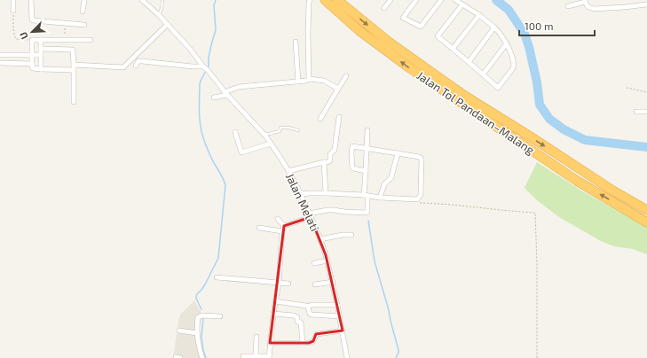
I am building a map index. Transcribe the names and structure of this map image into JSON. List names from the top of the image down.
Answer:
{
  "streets": {
    "highway": ["Jalan Tol Pandaan–Malang"],
    "street": ["Jalan Melati"]
  },
  "scale_bar": "100 m",
  "north": "bottom left"
}
